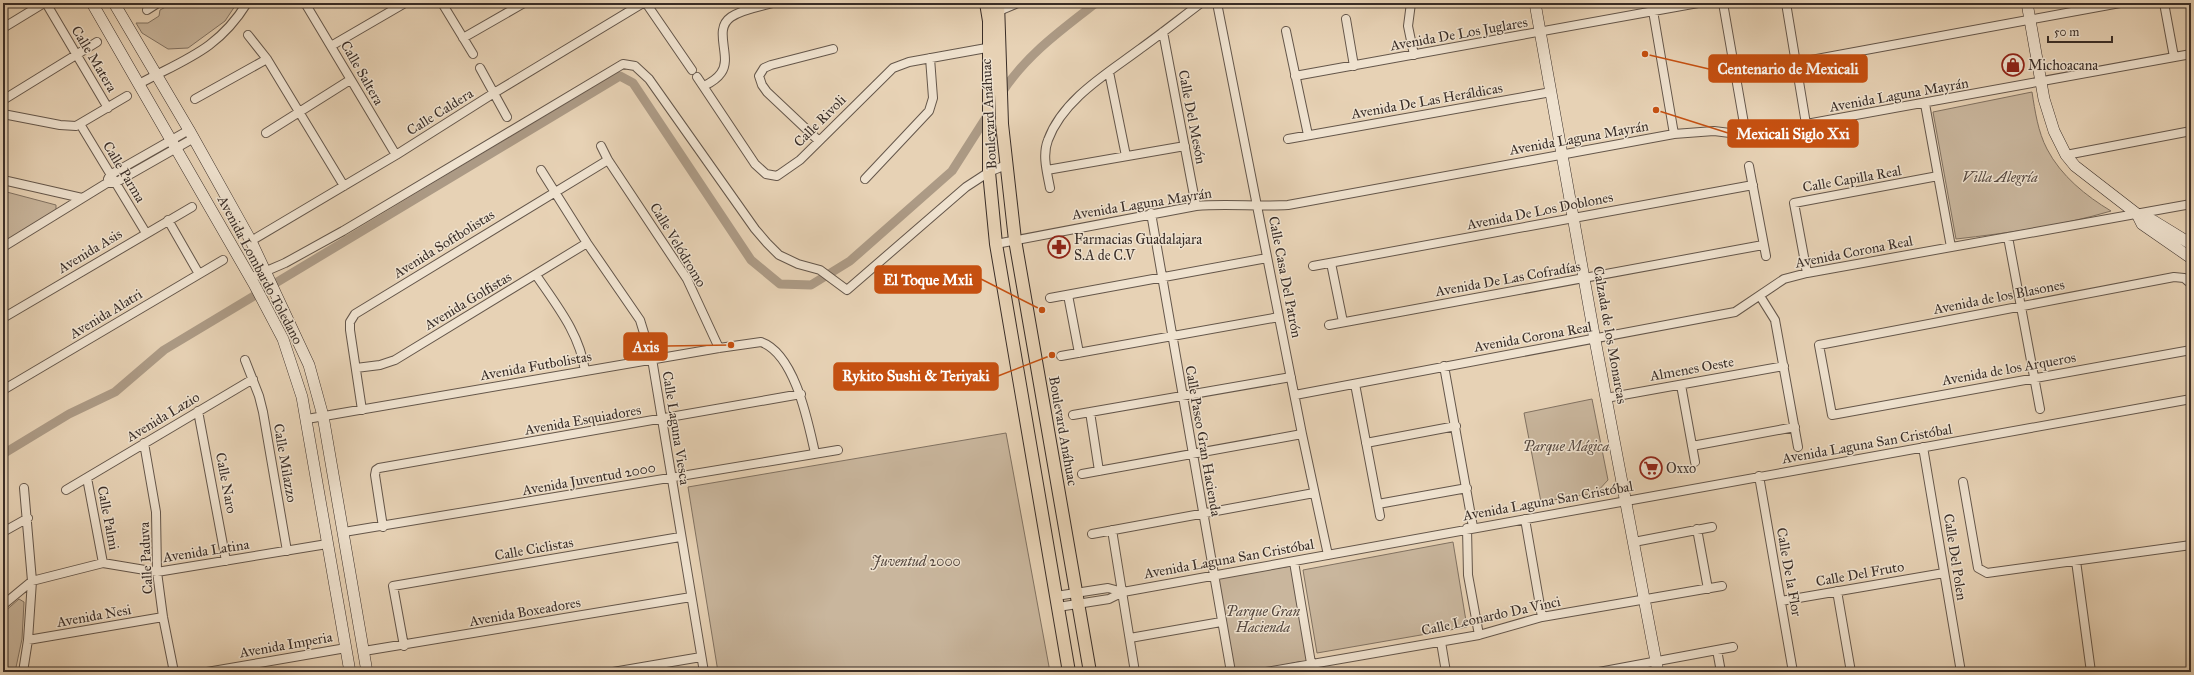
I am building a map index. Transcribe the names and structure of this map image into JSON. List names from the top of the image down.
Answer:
{
  "streets": {
    "main road": ["Boulevard Anáhuac", "Avenida Lombardo Toledano", "Calzada de los Monarcas"],
    "street": [
      "Avenida De Los Juglares",
      "Calle Matera",
      "Calle Saltera",
      "Avenida Laguna Mayrán",
      "Avenida De Las Heráldicas",
      "Calle Caldera",
      "Calle Del Mesón",
      "Calle Rivoli",
      "Calle Parma",
      "Calle Capilla Real",
      "Avenida De Los Doblones",
      "Avenida Softbolistas",
      "Calle Velódromo",
      "Avenida Asis",
      "Avenida Corona Real",
      "Calle Casa Del Patrón",
      "Avenida De Las Cofradías",
      "Avenida de los Blasones",
      "Avenida Golfistas",
      "Avenida Alatri",
      "Avenida Futbolistas",
      "Almenes Oeste",
      "Avenida de los Arqueros",
      "Avenida Lazio",
      "Avenida Esquiadores",
      "Calle Laguna Viesca",
      "Calle Paseo Gran Hacienda",
      "Avenida Laguna San Cristóbal",
      "Calle Milazzo",
      "Avenida Juventud 2000",
      "Calle Naro",
      "Calle Palmi",
      "Calle Ciclistas",
      "Avenida Latina",
      "Calle Del Polen",
      "Calle Paduva",
      "Calle De la Flor",
      "Calle Del Fruto",
      "Avenida Boxeadores",
      "Avenida Nesi",
      "Calle Leonardo Da Vinci",
      "Avenida Imperia"
    ]
  },
  "crossings": [
    ["Avenida De Los Juglares", "Calzada de los Monarcas"],
    ["Calle Saltera", "Calle Caldera"],
    ["Avenida Laguna Mayrán", "Boulevard Anáhuac"],
    ["Avenida Laguna Mayrán", "Calle Del Mesón"],
    ["Avenida Laguna Mayrán", "Calle Casa Del Patrón"],
    ["Avenida Laguna Mayrán", "Calzada de los Monarcas"],
    ["Avenida Laguna Mayrán", "Calle Paseo Gran Hacienda"],
    ["Avenida De Las Heráldicas", "Calzada de los Monarcas"],
    ["Calle Caldera", "Avenida Lombardo Toledano"],
    ["Boulevard Anáhuac", "Calle Rivoli"],
    ["Boulevard Anáhuac", "Avenida Laguna San Cristóbal"],
    ["Calle Parma", "Avenida Asis"],
    ["Calle Capilla Real", "Avenida Corona Real"],
    ["Avenida De Los Doblones", "Calzada de los Monarcas"],
    ["Avenida Softbolistas", "Avenida Golfistas"],
    ["Avenida Softbolistas", "Calle Laguna Viesca"],
    ["Calle Velódromo", "Avenida Futbolistas"],
    ["Avenida Corona Real", "Calle Casa Del Patrón"],
    ["Avenida Corona Real", "Calzada de los Monarcas"],
    ["Avenida Lombardo Toledano", "Avenida Futbolistas"],
    ["Avenida Lombardo Toledano", "Avenida Juventud 2000"],
    ["Avenida Lombardo Toledano", "Avenida Latina"],
    ["Avenida Lombardo Toledano", "Avenida Boxeadores"],
    ["Avenida Lombardo Toledano", "Avenida Imperia"],
    ["Calle Casa Del Patrón", "Avenida Laguna San Cristóbal"],
    ["Avenida De Las Cofradías", "Calzada de los Monarcas"],
    ["Avenida de los Blasones", "Avenida de los Arqueros"],
    ["Avenida Golfistas", "Calle Laguna Viesca"],
    ["Calzada de los Monarcas", "Almenes Oeste"],
    ["Calzada de los Monarcas", "Avenida Laguna San Cristóbal"],
    ["Calzada de los Monarcas", "Calle Leonardo Da Vinci"],
    ["Avenida Futbolistas", "Avenida Esquiadores"],
    ["Avenida Futbolistas", "Calle Laguna Viesca"],
    ["Avenida Lazio", "Calle Milazzo"],
    ["Avenida Lazio", "Calle Naro"],
    ["Avenida Lazio", "Calle Palmi"],
    ["Avenida Lazio", "Calle Paduva"],
    ["Avenida Esquiadores", "Calle Laguna Viesca"],
    ["Avenida Esquiadores", "Avenida Juventud 2000"],
    ["Calle Laguna Viesca", "Avenida Juventud 2000"],
    ["Calle Laguna Viesca", "Calle Ciclistas"],
    ["Calle Laguna Viesca", "Avenida Boxeadores"],
    ["Calle Paseo Gran Hacienda", "Avenida Laguna San Cristóbal"],
    ["Avenida Laguna San Cristóbal", "Calle Del Polen"],
    ["Avenida Laguna San Cristóbal", "Calle De la Flor"],
    ["Calle Milazzo", "Avenida Latina"],
    ["Calle Naro", "Avenida Latina"],
    ["Calle Palmi", "Avenida Latina"],
    ["Calle Ciclistas", "Avenida Boxeadores"],
    ["Avenida Latina", "Calle Paduva"],
    ["Calle Del Polen", "Calle Del Fruto"],
    ["Calle Paduva", "Avenida Nesi"],
    ["Calle De la Flor", "Calle Del Fruto"]
  ],
  "parks": [
    "Villa Alegría",
    "Parque Mágica",
    "Juventud 2000",
    "Parque Gran Hacienda"
  ],
  "places": {
    "other": [
      "Centenario de Mexicali",
      "Mexicali Siglo Xxi",
      "El Toque Mxli",
      "Axis",
      "Rykito Sushi & Teriyaki"
    ],
    "shop": ["Michoacana"],
    "pharmacy": ["Farmacias Guadalajara S.A de C.V"],
    "supermarket": ["Oxxo"]
  },
  "scale_bar": "50 m"
}
